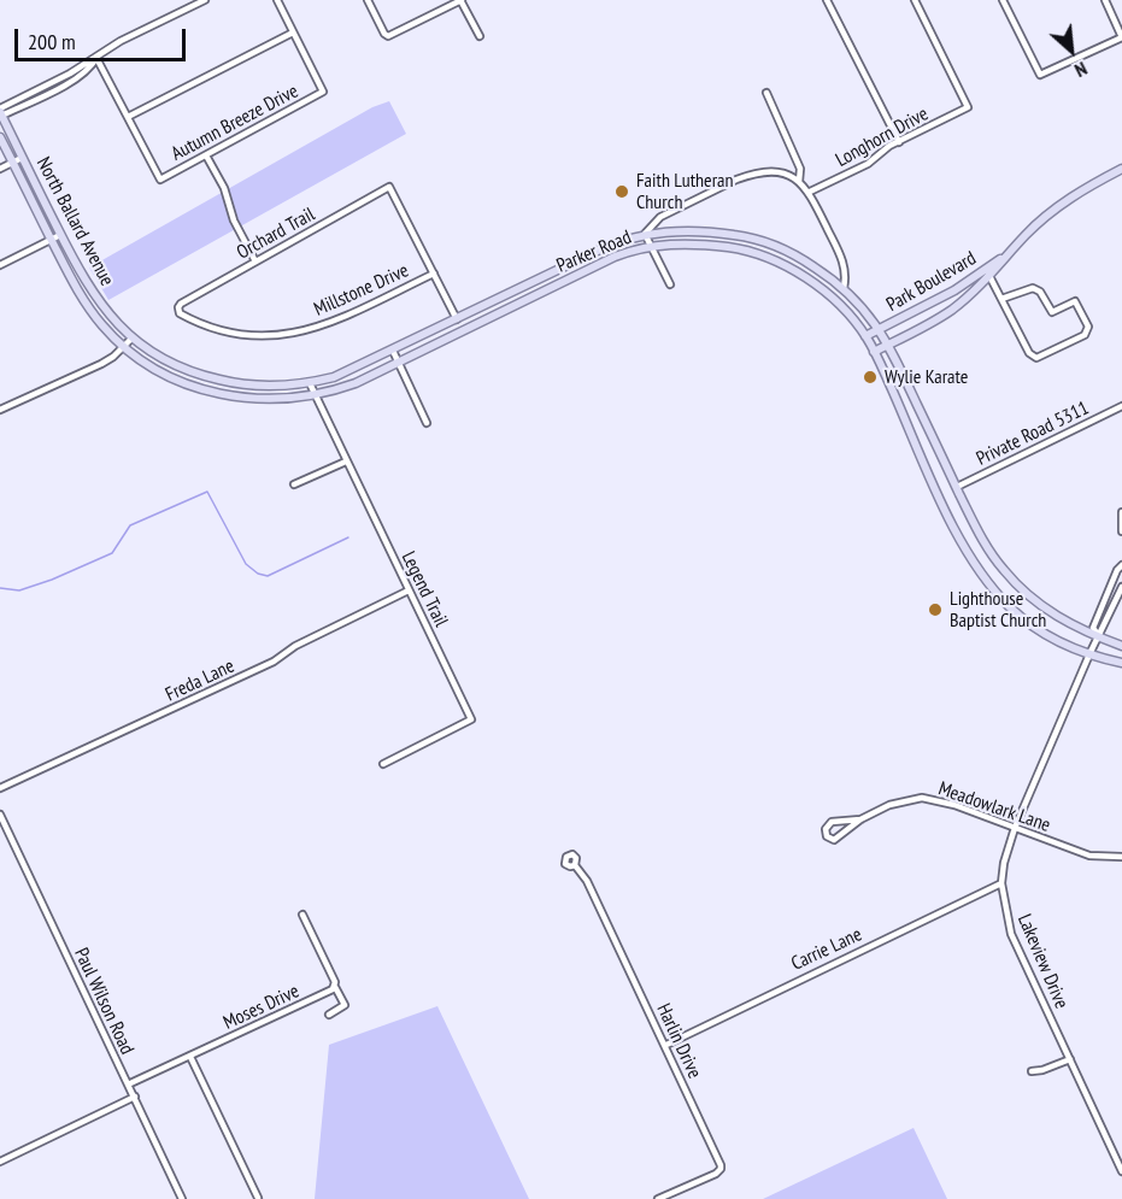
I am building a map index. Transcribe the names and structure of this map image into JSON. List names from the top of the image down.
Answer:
{
  "streets": {
    "main road": ["North Ballard Avenue", "Parker Road", "Park Boulevard"],
    "street": [
      "Autumn Breeze Drive",
      "Longhorn Drive",
      "Orchard Trail",
      "Millstone Drive",
      "Private Road 5311",
      "Legend Trail",
      "Freda Lane",
      "Meadowlark Lane",
      "Carrie Lane",
      "Lakeview Drive",
      "Paul Wilson Road",
      "Moses Drive",
      "Harlin Drive"
    ]
  },
  "crossings": [
    ["North Ballard Avenue", "Parker Road"],
    ["Orchard Trail", "Millstone Drive"],
    ["Parker Road", "Park Boulevard"],
    ["Parker Road", "Private Road 5311"],
    ["Parker Road", "Legend Trail"],
    ["Parker Road", "Lakeview Drive"],
    ["Legend Trail", "Freda Lane"],
    ["Meadowlark Lane", "Lakeview Drive"],
    ["Carrie Lane", "Lakeview Drive"],
    ["Carrie Lane", "Harlin Drive"],
    ["Paul Wilson Road", "Moses Drive"]
  ],
  "places": ["Faith Lutheran Church", "Wylie Karate", "Lighthouse Baptist Church"],
  "scale_bar": "200 m",
  "north": "bottom right"
}
